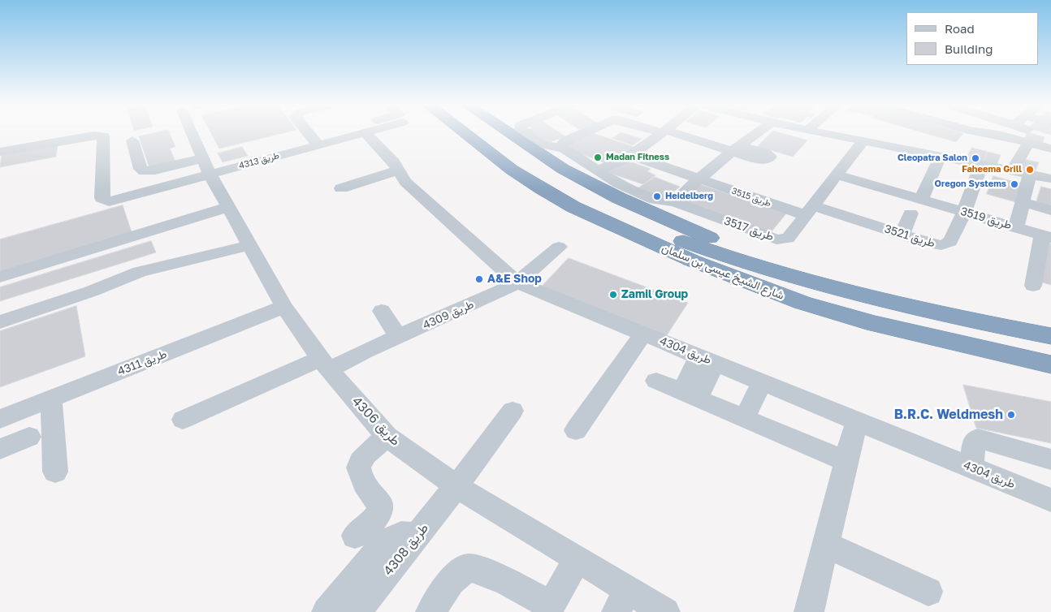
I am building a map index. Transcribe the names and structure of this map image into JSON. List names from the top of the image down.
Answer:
{
  "streets": {
    "highway": ["شارع الشيخ عيسى بن سلمان"],
    "street": [
      "طريق 4313",
      "طريق 3515",
      "طريق 3519",
      "طريق 3517",
      "طريق 3521",
      "طريق 4309",
      "طريق 4304",
      "طريق 4311",
      "طريق 4306",
      "طريق 4308"
    ]
  },
  "crossings": [
    ["طريق 4313", "طريق 4306"],
    ["طريق 3515", "طريق 3517"],
    ["طريق 3515", "طريق 3521"],
    ["طريق 3519", "طريق 3517"],
    ["طريق 3519", "طريق 3521"],
    ["طريق 3517", "طريق 3521"],
    ["طريق 4309", "طريق 4304"],
    ["طريق 4309", "طريق 4306"],
    ["طريق 4311", "طريق 4306"],
    ["طريق 4306", "طريق 4308"]
  ],
  "places": [
    "Madan Fitness",
    "Cleopatra Salon",
    "Faheema Grill",
    "Oregon Systems",
    "Heidelberg",
    "A&E Shop",
    "Zamil Group",
    "B.R.C. Weldmesh"
  ],
  "legend": ["Road", "Building"]
}
